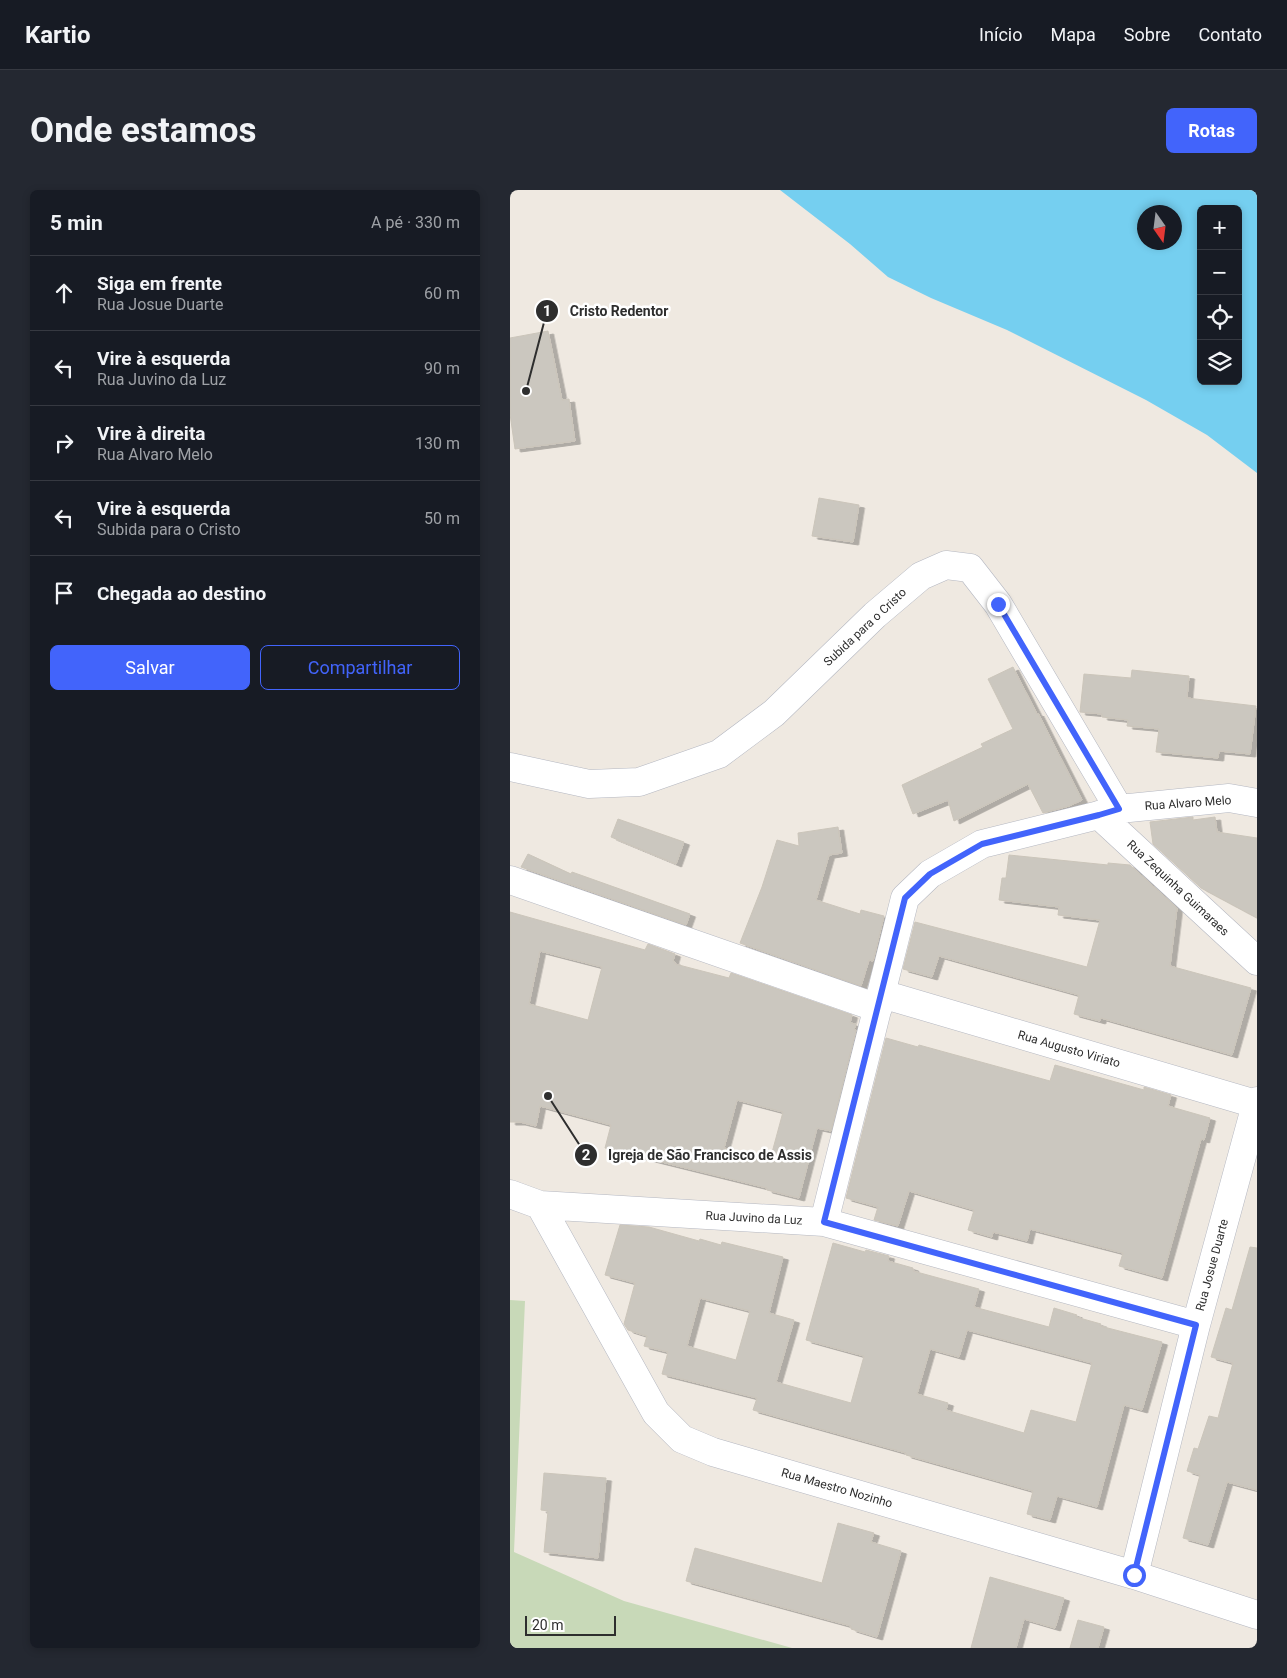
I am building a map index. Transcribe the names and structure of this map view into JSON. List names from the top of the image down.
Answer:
{
  "streets": {
    "street": [
      "Subida para o Cristo",
      "Rua Alvaro Melo",
      "Rua Zequinha Guimaraes",
      "Rua Augusto Viriato",
      "Rua Juvino da Luz",
      "Rua Josue Duarte",
      "Rua Maestro Nozinho"
    ]
  },
  "crossings": [
    ["Subida para o Cristo", "Rua Alvaro Melo"],
    ["Subida para o Cristo", "Rua Zequinha Guimaraes"],
    ["Rua Alvaro Melo", "Rua Zequinha Guimaraes"],
    ["Rua Alvaro Melo", "Rua Augusto Viriato"],
    ["Rua Alvaro Melo", "Rua Juvino da Luz"],
    ["Rua Augusto Viriato", "Rua Josue Duarte"],
    ["Rua Juvino da Luz", "Rua Josue Duarte"],
    ["Rua Juvino da Luz", "Rua Maestro Nozinho"],
    ["Rua Josue Duarte", "Rua Maestro Nozinho"]
  ],
  "places": ["Cristo Redentor", "Igreja de São Francisco de Assis"],
  "scale_bar": "20 m",
  "north": "bottom",
  "page": {
    "header": "Kartio",
    "nav": [
      "Início",
      "Mapa",
      "Sobre",
      "Contato"
    ],
    "buttons": [
      "Rotas",
      ["Salvar", "Compartilhar"]
    ],
    "title": "Onde estamos",
    "heading": ["5 min", "A pé · 330 m"],
    "map_buttons": ["+", "−"],
    "list": [
      ["Siga em frente", "Rua Josue Duarte", "60 m"],
      ["Vire à esquerda", "Rua Juvino da Luz", "90 m"],
      ["Vire à direita", "Rua Alvaro Melo", "130 m"],
      ["Vire à esquerda", "Subida para o Cristo", "50 m"],
      "Chegada ao destino"
    ],
    "scale": "20 m"
  }
}
